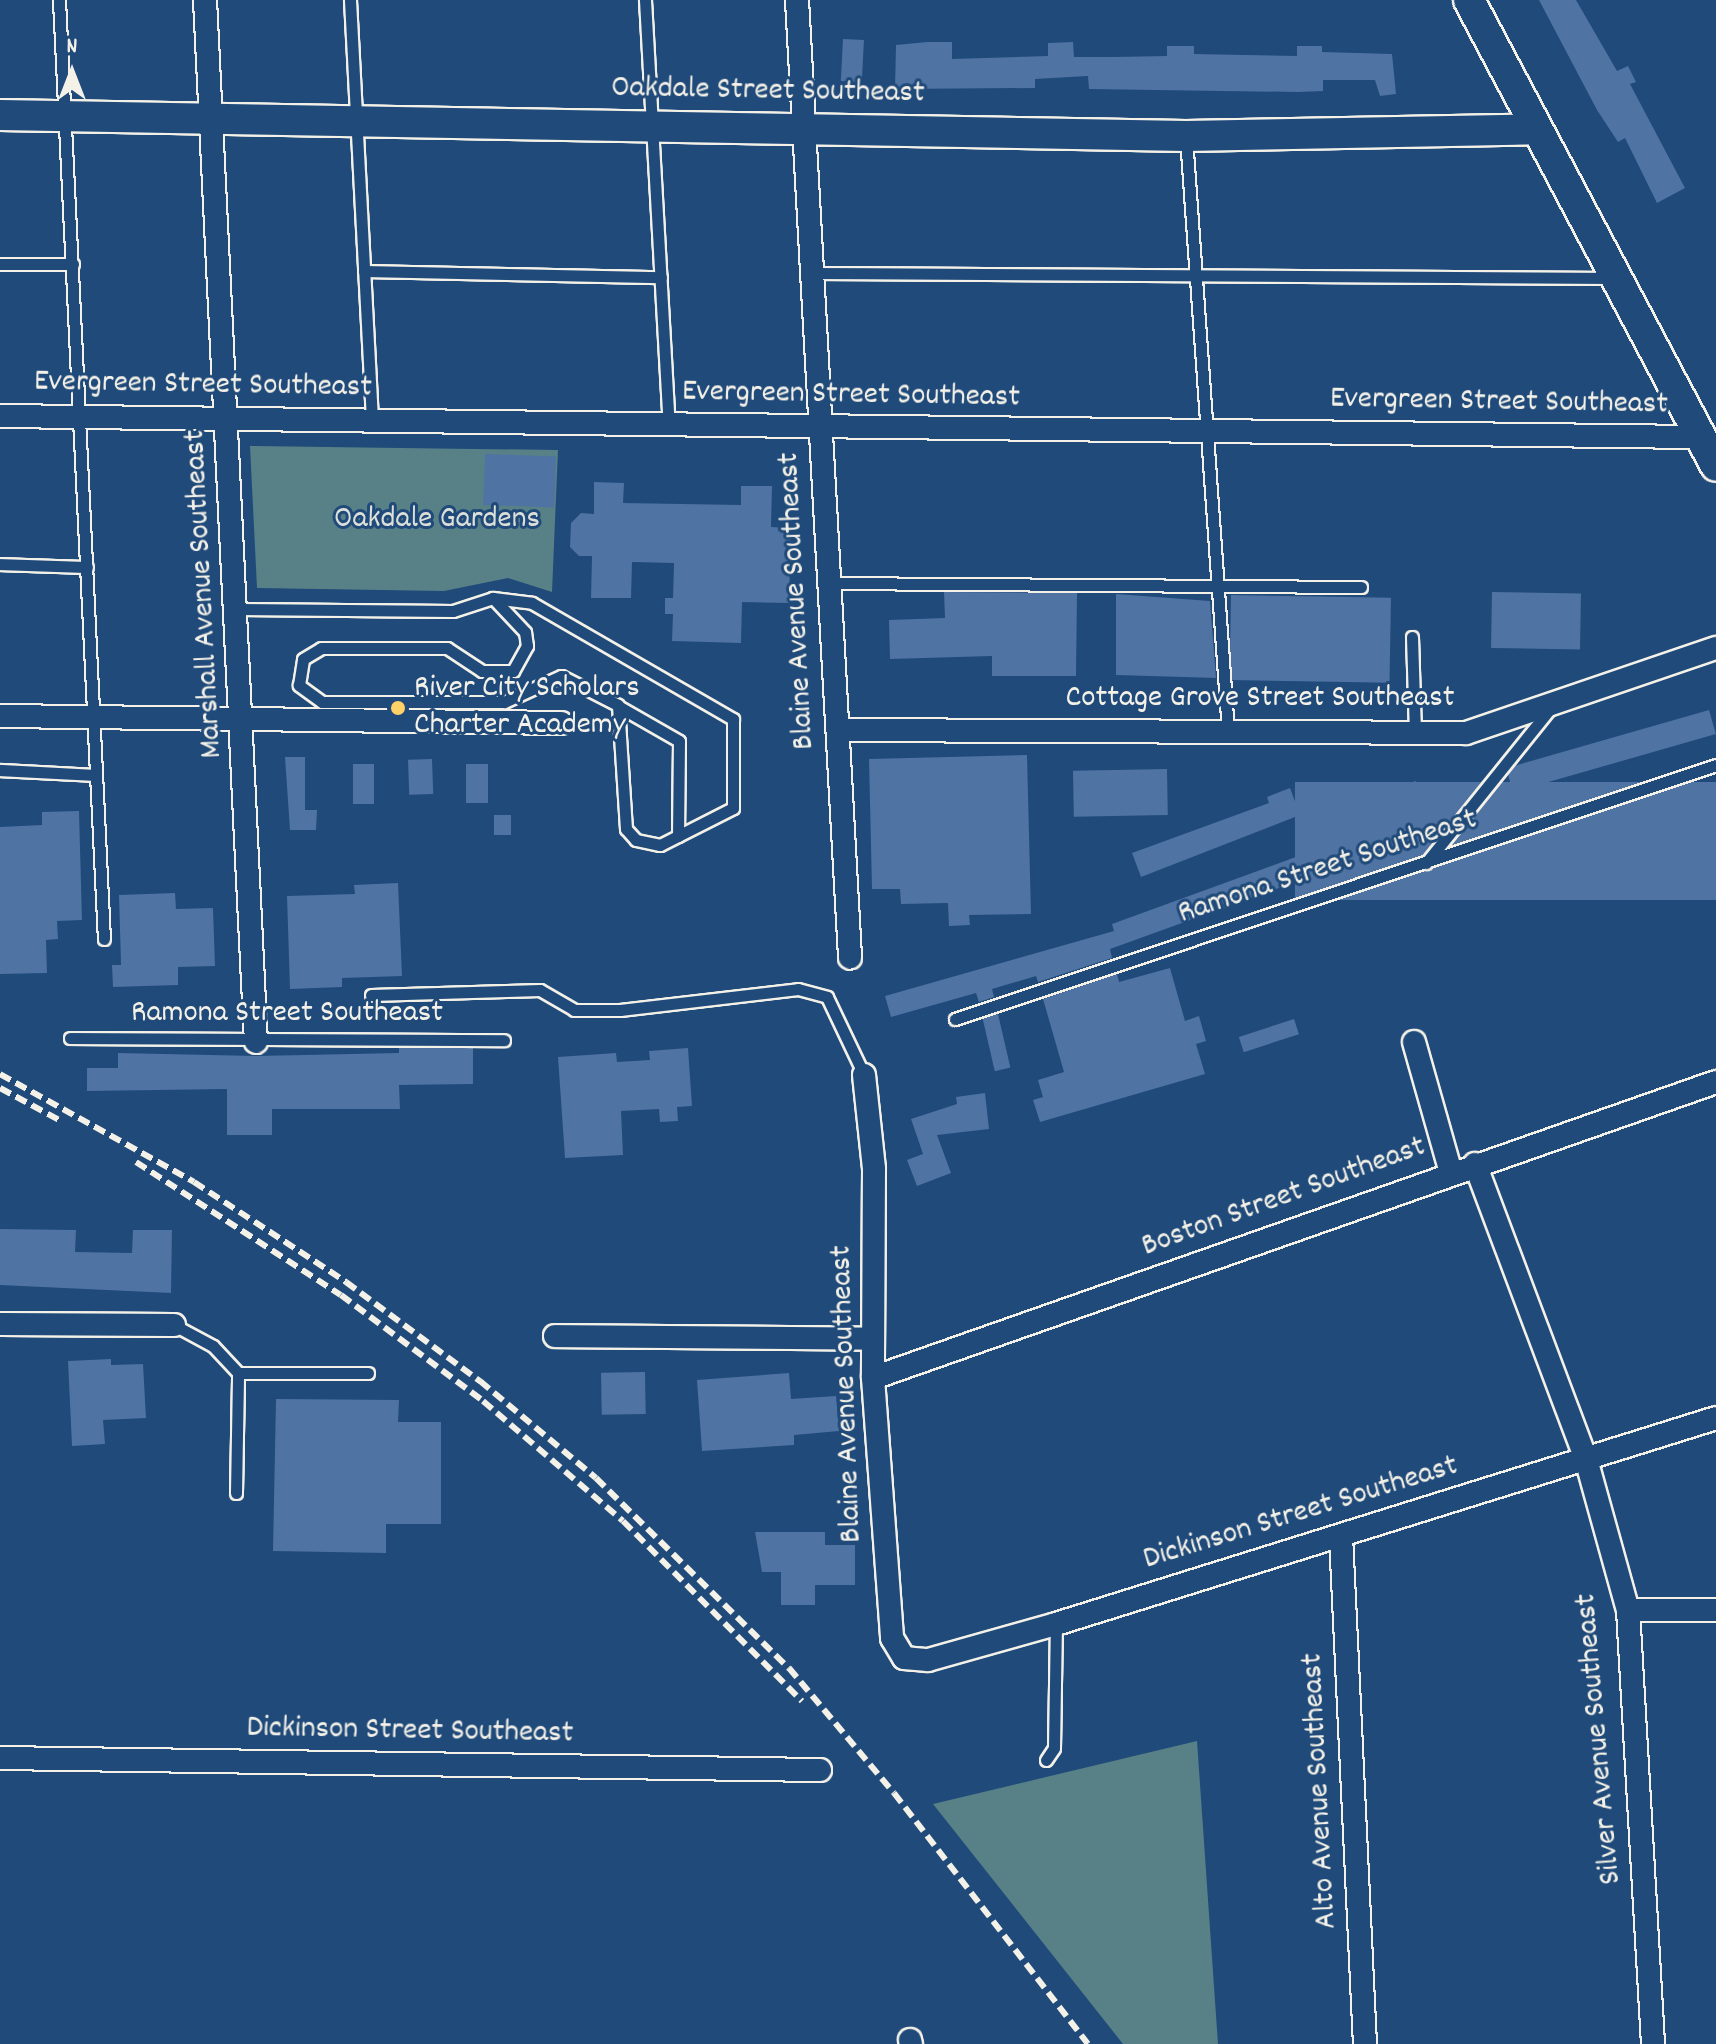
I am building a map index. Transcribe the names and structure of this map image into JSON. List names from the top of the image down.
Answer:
{
  "streets": {
    "street": [
      "Oakdale Street Southeast",
      "Evergreen Street Southeast",
      "Marshall Avenue Southeast",
      "Blaine Avenue Southeast",
      "Cottage Grove Street Southeast",
      "Boston Street Southeast",
      "Dickinson Street Southeast",
      "Silver Avenue Southeast",
      "Alto Avenue Southeast"
    ],
    "lane": ["Ramona Street Southeast"]
  },
  "crossings": [
    ["Oakdale Street Southeast", "Marshall Avenue Southeast"],
    ["Oakdale Street Southeast", "Blaine Avenue Southeast"],
    ["Evergreen Street Southeast", "Marshall Avenue Southeast"],
    ["Evergreen Street Southeast", "Blaine Avenue Southeast"],
    ["Marshall Avenue Southeast", "Ramona Street Southeast"],
    ["Blaine Avenue Southeast", "Cottage Grove Street Southeast"],
    ["Blaine Avenue Southeast", "Boston Street Southeast"],
    ["Blaine Avenue Southeast", "Dickinson Street Southeast"],
    ["Boston Street Southeast", "Silver Avenue Southeast"],
    ["Dickinson Street Southeast", "Silver Avenue Southeast"],
    ["Dickinson Street Southeast", "Alto Avenue Southeast"]
  ],
  "parks": ["Oakdale Gardens"],
  "places": ["River City Scholars Charter Academy"],
  "north": "top"
}
